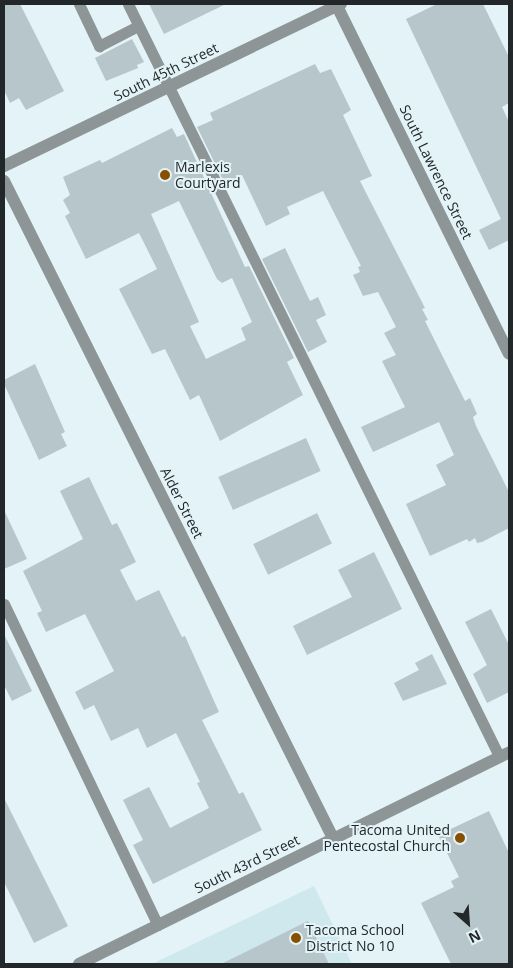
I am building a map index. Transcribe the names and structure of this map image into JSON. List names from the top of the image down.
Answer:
{
  "streets": {
    "street": [
      "South 45th Street",
      "South Lawrence Street",
      "Alder Street",
      "South 43rd Street"
    ]
  },
  "crossings": [
    ["South 45th Street", "South Lawrence Street"],
    ["Alder Street", "South 43rd Street"]
  ],
  "places": ["Marlexis Courtyard", "Tacoma United Pentecostal Church", "Tacoma School District No 10"],
  "north": "bottom right"
}
